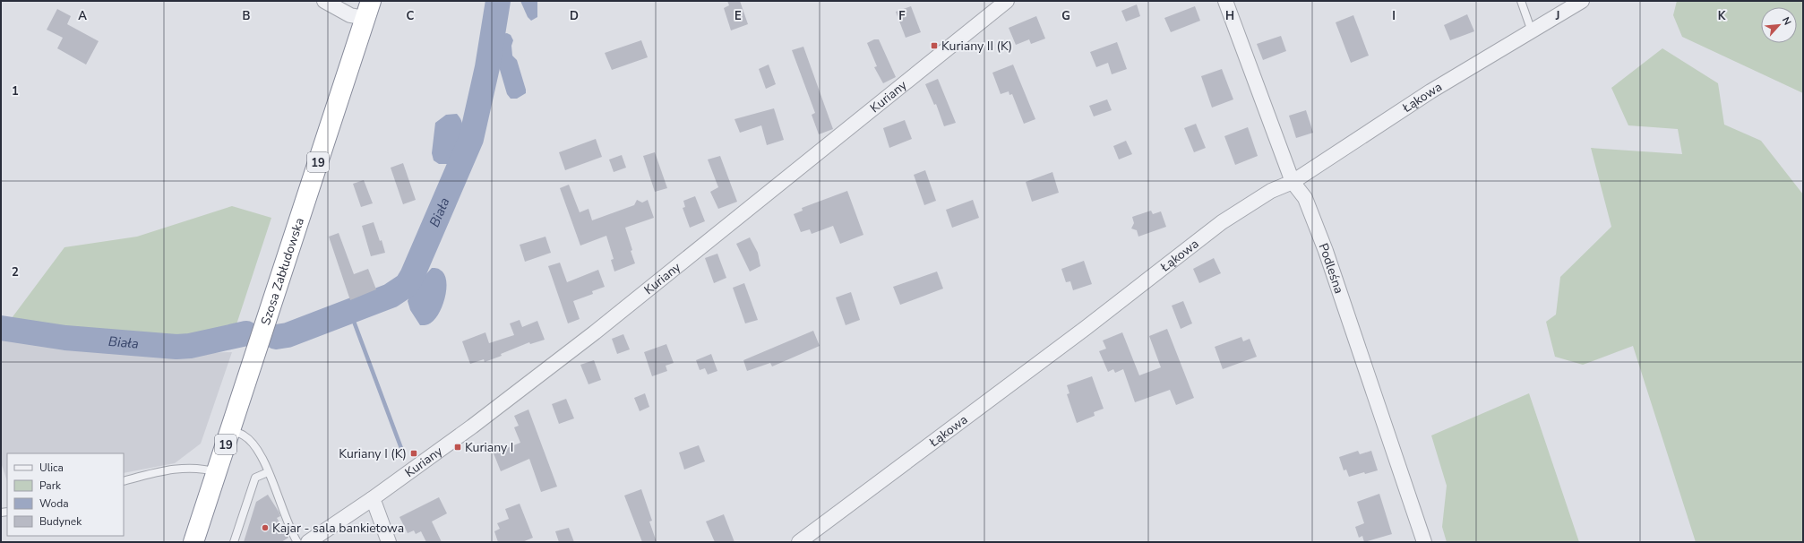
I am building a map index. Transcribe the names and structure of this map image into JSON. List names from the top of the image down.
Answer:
{
  "streets": {
    "highway": ["19", "Szosa Zabłudowska"],
    "street": ["Kuriany", "Łąkowa", "Podleśna"]
  },
  "crossings": [
    ["Łąkowa", "Podleśna"]
  ],
  "water": ["Biała"],
  "places": {
    "transit": ["Kuriany II (K)", "Kuriany I", "Kuriany I (K)"],
    "other": ["Kajar - sala bankietowa"]
  },
  "legend": [
    "Ulica",
    "Park",
    "Woda",
    "Budynek"
  ],
  "north": "top right",
  "grid": {
    "columns": [
      "A",
      "B",
      "C",
      "D",
      "E",
      "F",
      "G",
      "H",
      "I",
      "J",
      "K"
    ],
    "rows": ["1", "2"]
  }
}
